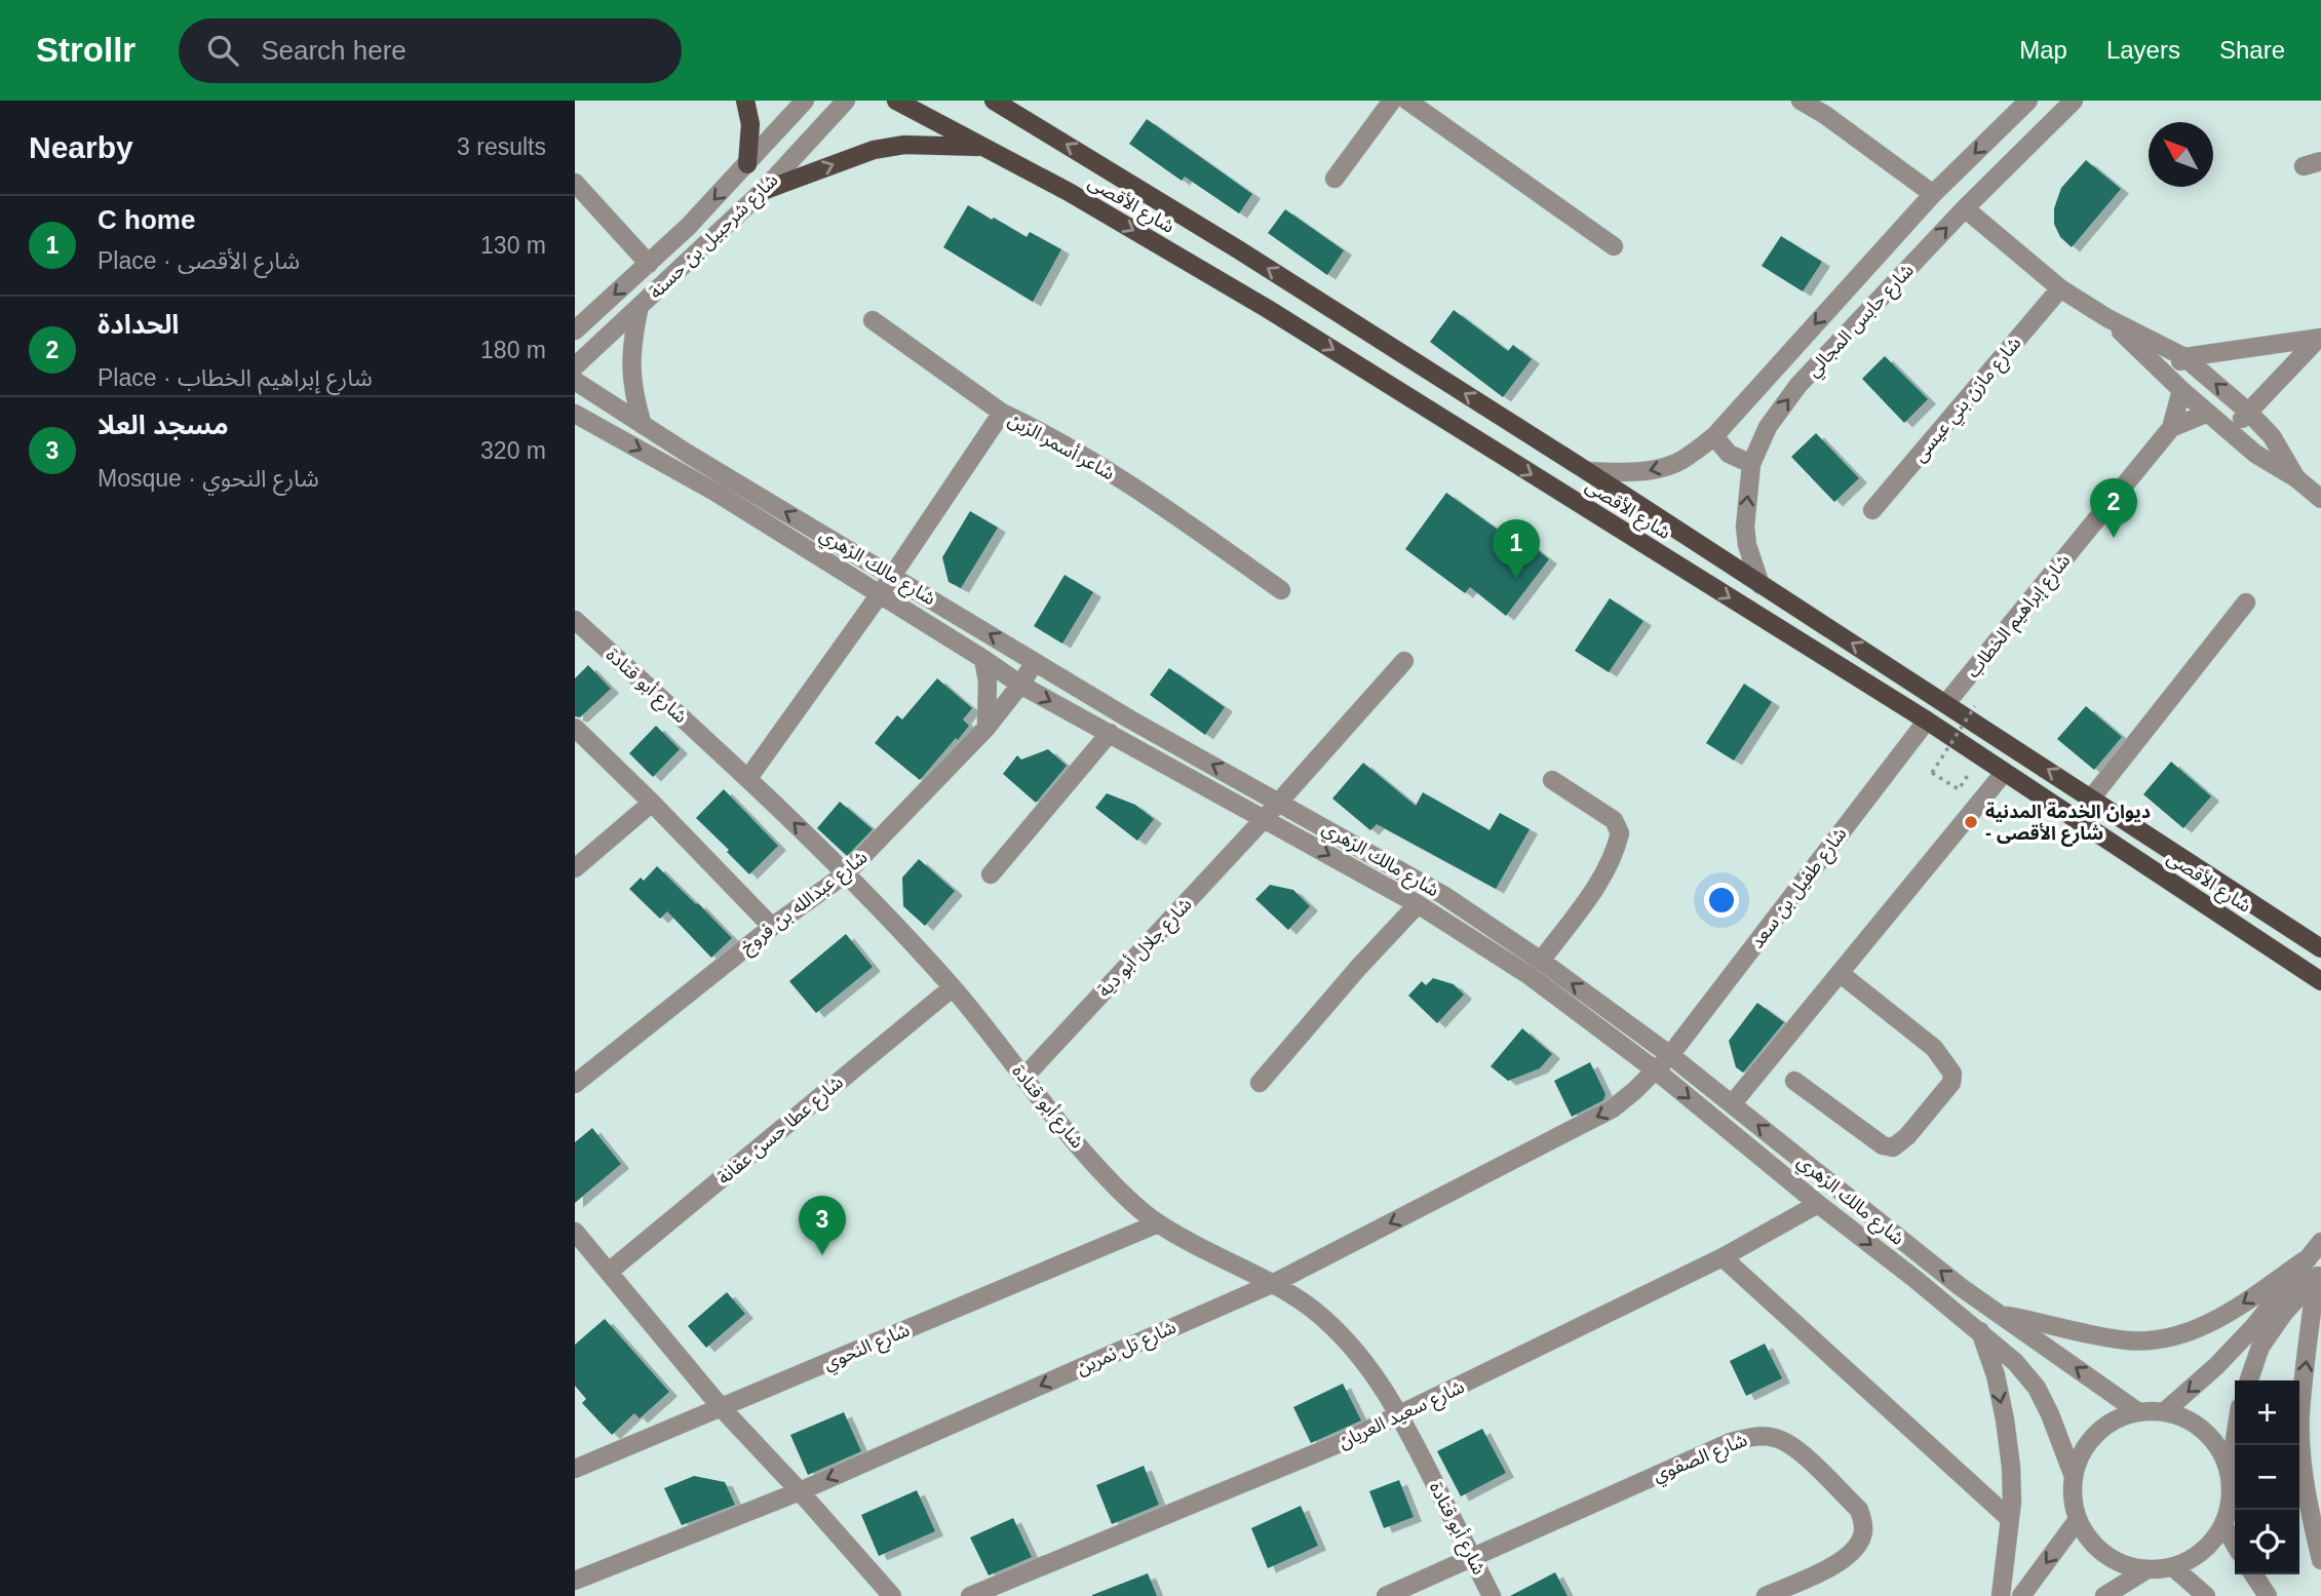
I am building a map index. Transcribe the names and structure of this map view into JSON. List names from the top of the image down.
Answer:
{
  "streets": {
    "main road": ["شارع الأقصى"],
    "street": [
      "شارع شرحبيل بن حسنة",
      "شارع حابس المجالي",
      "شارع مازن بني عيسى",
      "شاعر أسمر الزبن",
      "شارع مالك الزهري",
      "شارع إبراهيم الخطاب",
      "شارع أبو قتادة",
      "شارع طفيل بن سعد",
      "شارع عبدالله بن فروخ",
      "شارع جلال أبو دية",
      "شارع عطا حسن عفانة",
      "شارع النحوي",
      "شارع تل نمرين",
      "شارع سعيد العريان",
      "شارع الصفوي"
    ]
  },
  "crossings": [
    ["شارع الأقصى", "شارع حابس المجالي"],
    ["شارع الأقصى", "شارع إبراهيم الخطاب"],
    ["شارع الأقصى", "شارع طفيل بن سعد"],
    ["شاعر أسمر الزبن", "شارع مالك الزهري"],
    ["شاعر أسمر الزبن", "شارع أبو قتادة"],
    ["شارع مالك الزهري", "شارع طفيل بن سعد"],
    ["شارع مالك الزهري", "شارع عبدالله بن فروخ"],
    ["شارع مالك الزهري", "شارع جلال أبو دية"],
    ["شارع مالك الزهري", "شارع تل نمرين"],
    ["شارع مالك الزهري", "شارع سعيد العريان"],
    ["شارع أبو قتادة", "شارع عبدالله بن فروخ"],
    ["شارع أبو قتادة", "شارع جلال أبو دية"],
    ["شارع أبو قتادة", "شارع عطا حسن عفانة"],
    ["شارع أبو قتادة", "شارع النحوي"],
    ["شارع أبو قتادة", "شارع تل نمرين"],
    ["شارع أبو قتادة", "شارع سعيد العريان"],
    ["شارع أبو قتادة", "شارع الصفوي"],
    ["شارع طفيل بن سعد", "شارع تل نمرين"]
  ],
  "one_way": ["شارع تل نمرين"],
  "places": ["ديوان الخدمة المدنية - شارع الأقصى"],
  "north": "top left",
  "page": {
    "header": "Strollr",
    "search": "Search here",
    "nav": ["Map", "Layers", "Share"],
    "heading": ["Nearby", "3 results"],
    "list": [
      {
        "mark": "1",
        "name": "C home",
        "note": "Place · شارع الأقصى",
        "value": "130 m"
      },
      {
        "mark": "2",
        "name": "الحدادة",
        "note": "Place · شارع إبراهيم الخطاب",
        "value": "180 m"
      },
      {
        "mark": "3",
        "name": "مسجد العلا",
        "note": "Mosque · شارع النحوي",
        "value": "320 m"
      }
    ],
    "pins": ["2", "1", "3"],
    "map_buttons": ["+", "−"]
  }
}
